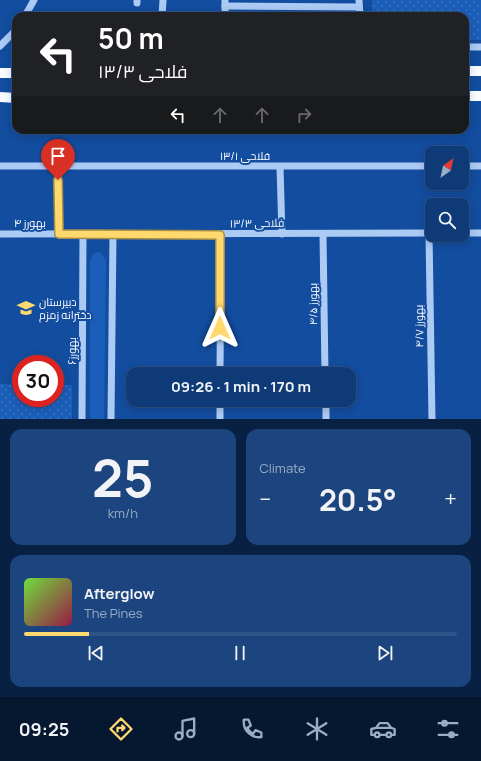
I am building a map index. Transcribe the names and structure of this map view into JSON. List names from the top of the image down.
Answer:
{
  "streets": {
    "street": [
      "فلاحی ۱۳/۱",
      "بهورز ۴",
      "فلاحی ۱۳/۳",
      "بهورز ۴/۵",
      "بهورز ۴/۷",
      "بهورز۶"
    ]
  },
  "crossings": [
    ["بهورز ۴", "فلاحی ۱۳/۳"],
    ["فلاحی ۱۳/۳", "بهورز ۴/۵"],
    ["فلاحی ۱۳/۳", "بهورز۶"]
  ],
  "places": {
    "school or university": ["دبیرستان دخترانه زمزم"]
  },
  "north": "top right",
  "page": {
    "turn": ["50 m", "فلاحی ۱۳/۳"],
    "limit": "30",
    "trip": "09:26 · 1 min · 170 m",
    "tile": [
      ["25", "km/h"],
      "Climate"
    ],
    "heat": ["−", "20.5°", "+"],
    "song": ["Afterglow", "The Pines"],
    "tabs": "09:25"
  }
}
